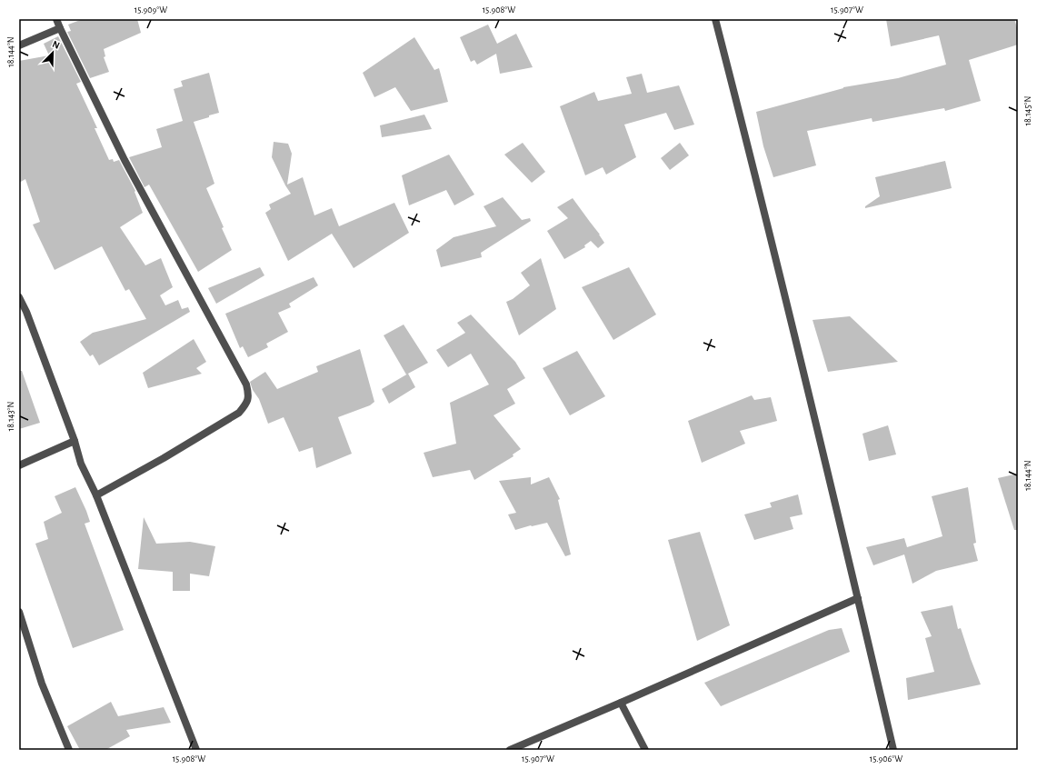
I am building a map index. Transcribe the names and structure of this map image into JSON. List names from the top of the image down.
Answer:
{
  "north": "top right",
  "coordinates": [
    "15.909°W",
    "15.908°W",
    "15.907°W",
    "18.144°N",
    "18.145°N",
    "18.143°N",
    "15.906°W"
  ]
}
